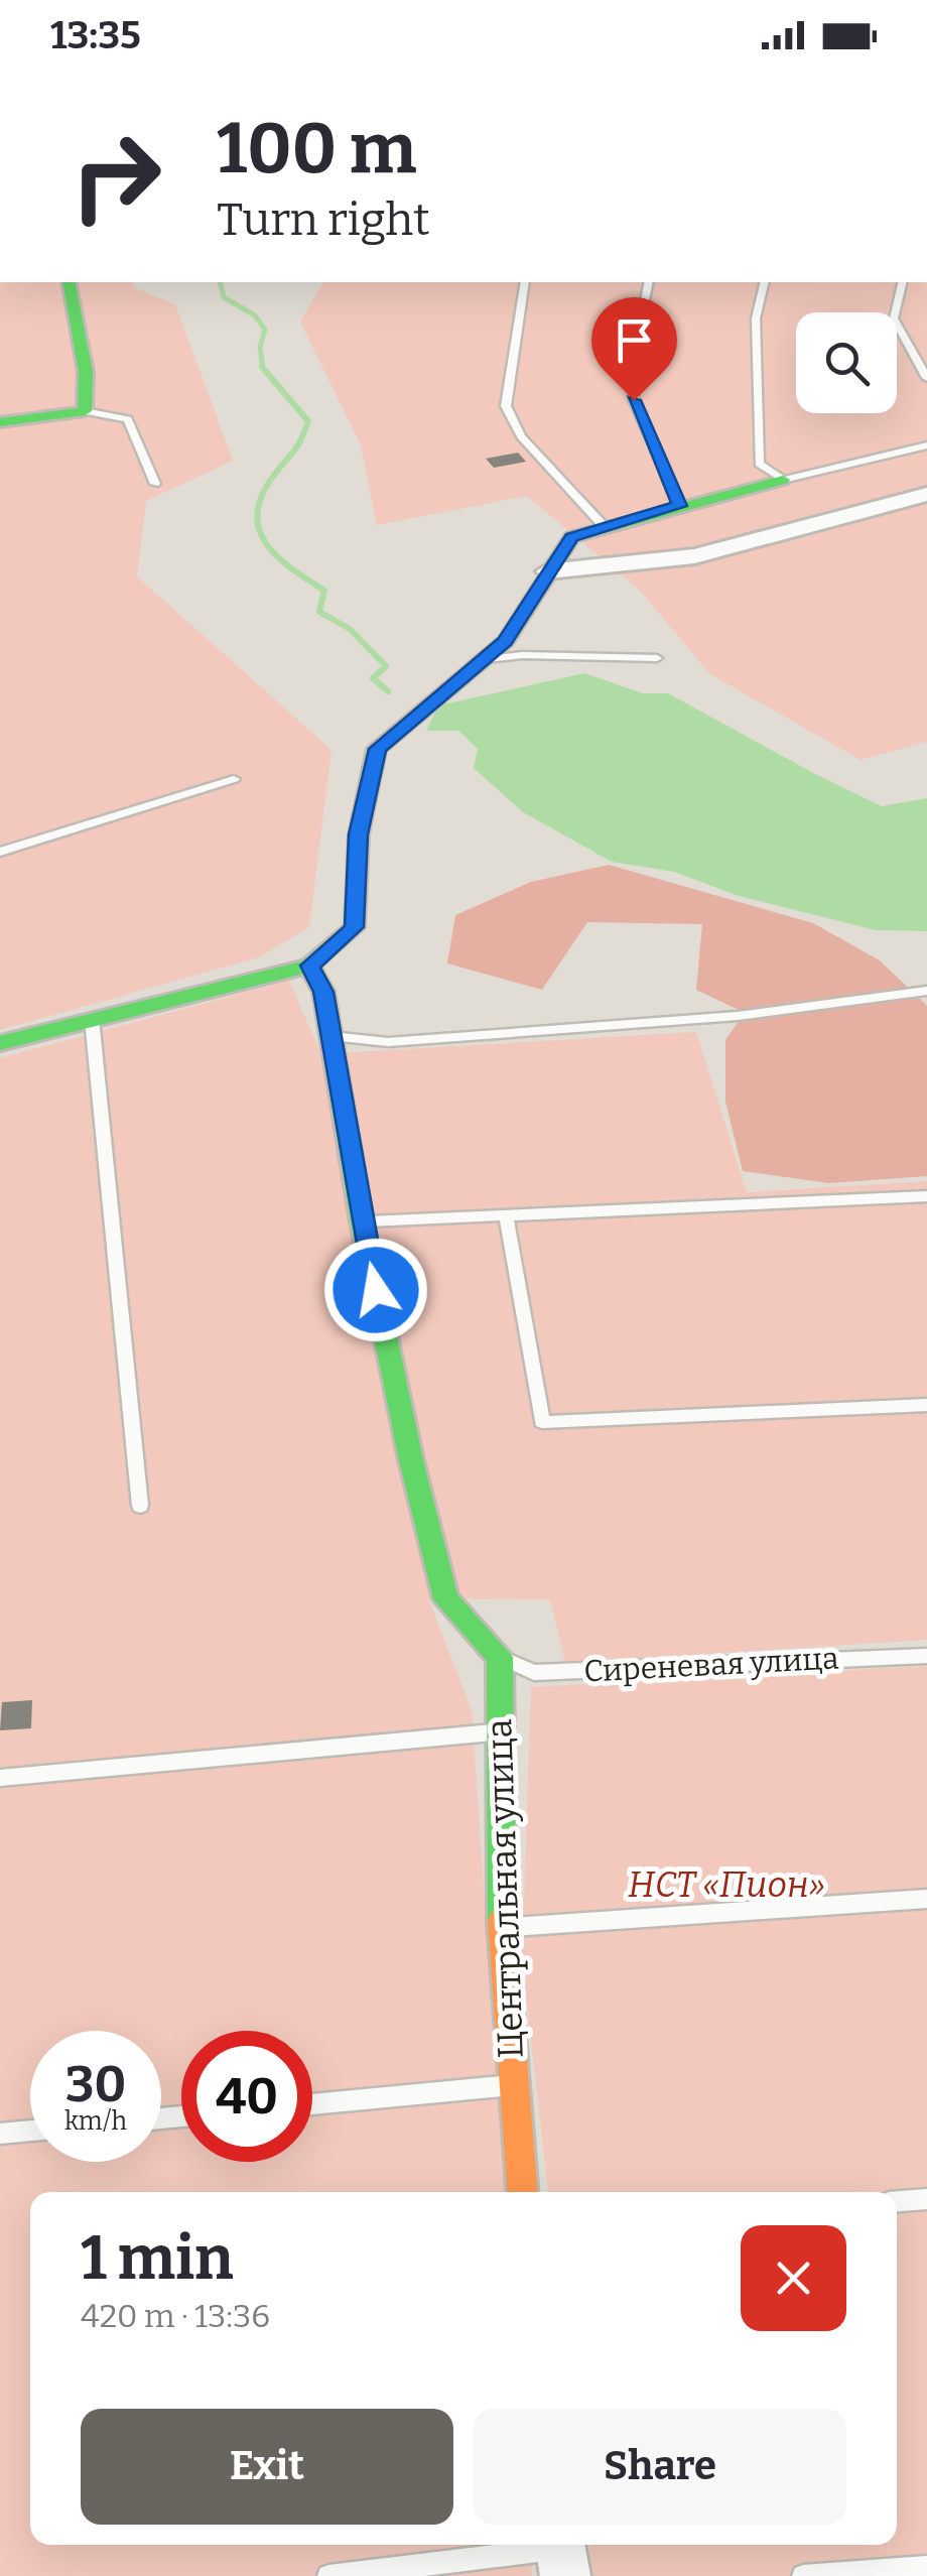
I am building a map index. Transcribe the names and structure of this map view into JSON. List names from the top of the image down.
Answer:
{
  "streets": {
    "street": ["Центральная улица"],
    "lane": ["Сиреневая улица"]
  },
  "crossings": [
    ["Сиреневая улица", "Центральная улица"]
  ],
  "parks": ["НСТ «Пион»"],
  "page": {
    "status": "13:35",
    "turn": ["100 m", "Turn right"],
    "speed": "30 km/h",
    "limit": "40",
    "heading": ["1 min", "420 m · 13:36"],
    "buttons": ["Exit", "Share"]
  }
}
